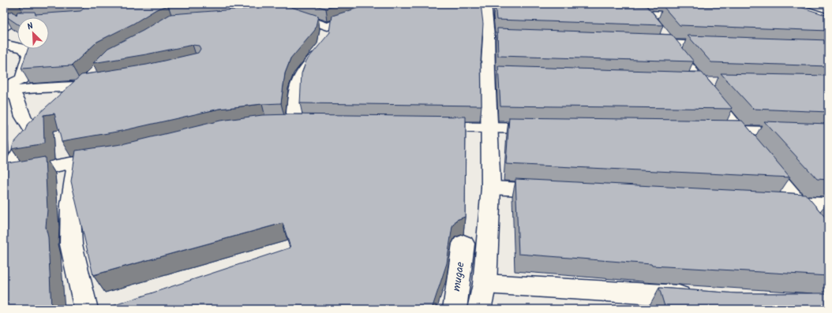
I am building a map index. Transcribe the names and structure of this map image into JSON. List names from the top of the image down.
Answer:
{
  "streets": {
    "street": ["mugae"]
  },
  "north": "top left"
}
